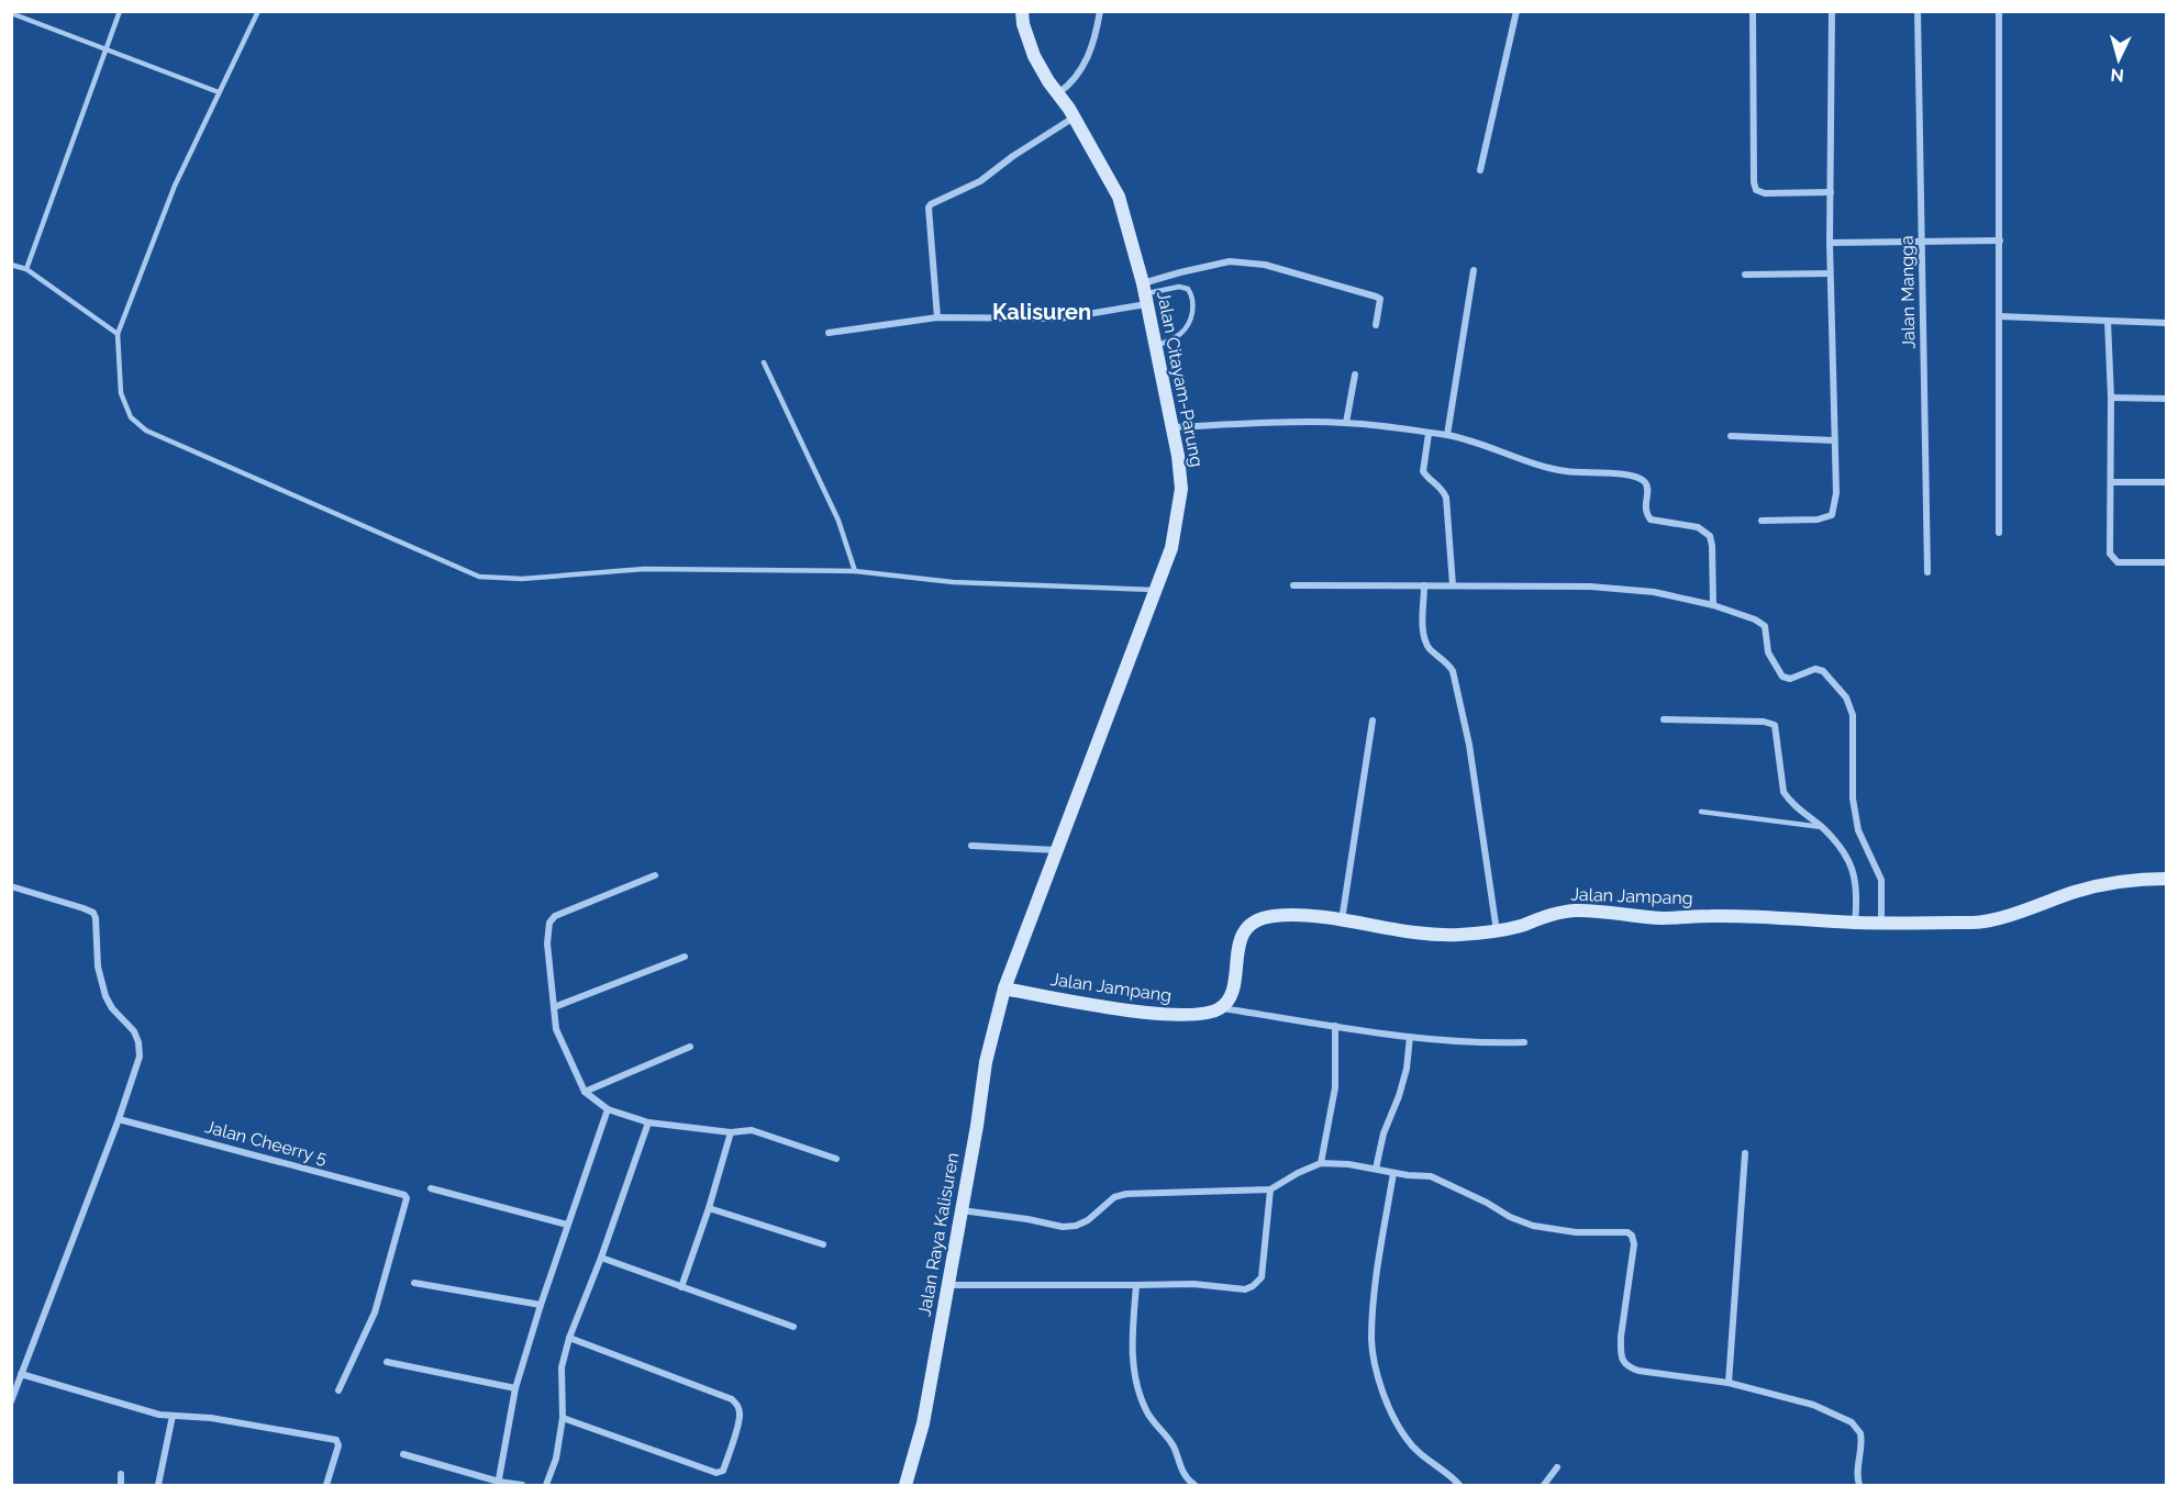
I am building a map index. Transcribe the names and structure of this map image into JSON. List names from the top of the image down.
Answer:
{
  "streets": {
    "main road": ["Jalan Citayam-Parung", "Jalan Jampang", "Jalan Raya Kalisuren"],
    "street": ["Jalan Mangga", "Jalan Cheerry 5"]
  },
  "crossings": [
    ["Jalan Citayam-Parung", "Jalan Jampang"],
    ["Jalan Citayam-Parung", "Jalan Raya Kalisuren"],
    ["Jalan Jampang", "Jalan Raya Kalisuren"]
  ],
  "districts": ["Kalisuren"],
  "north": "bottom"
}
